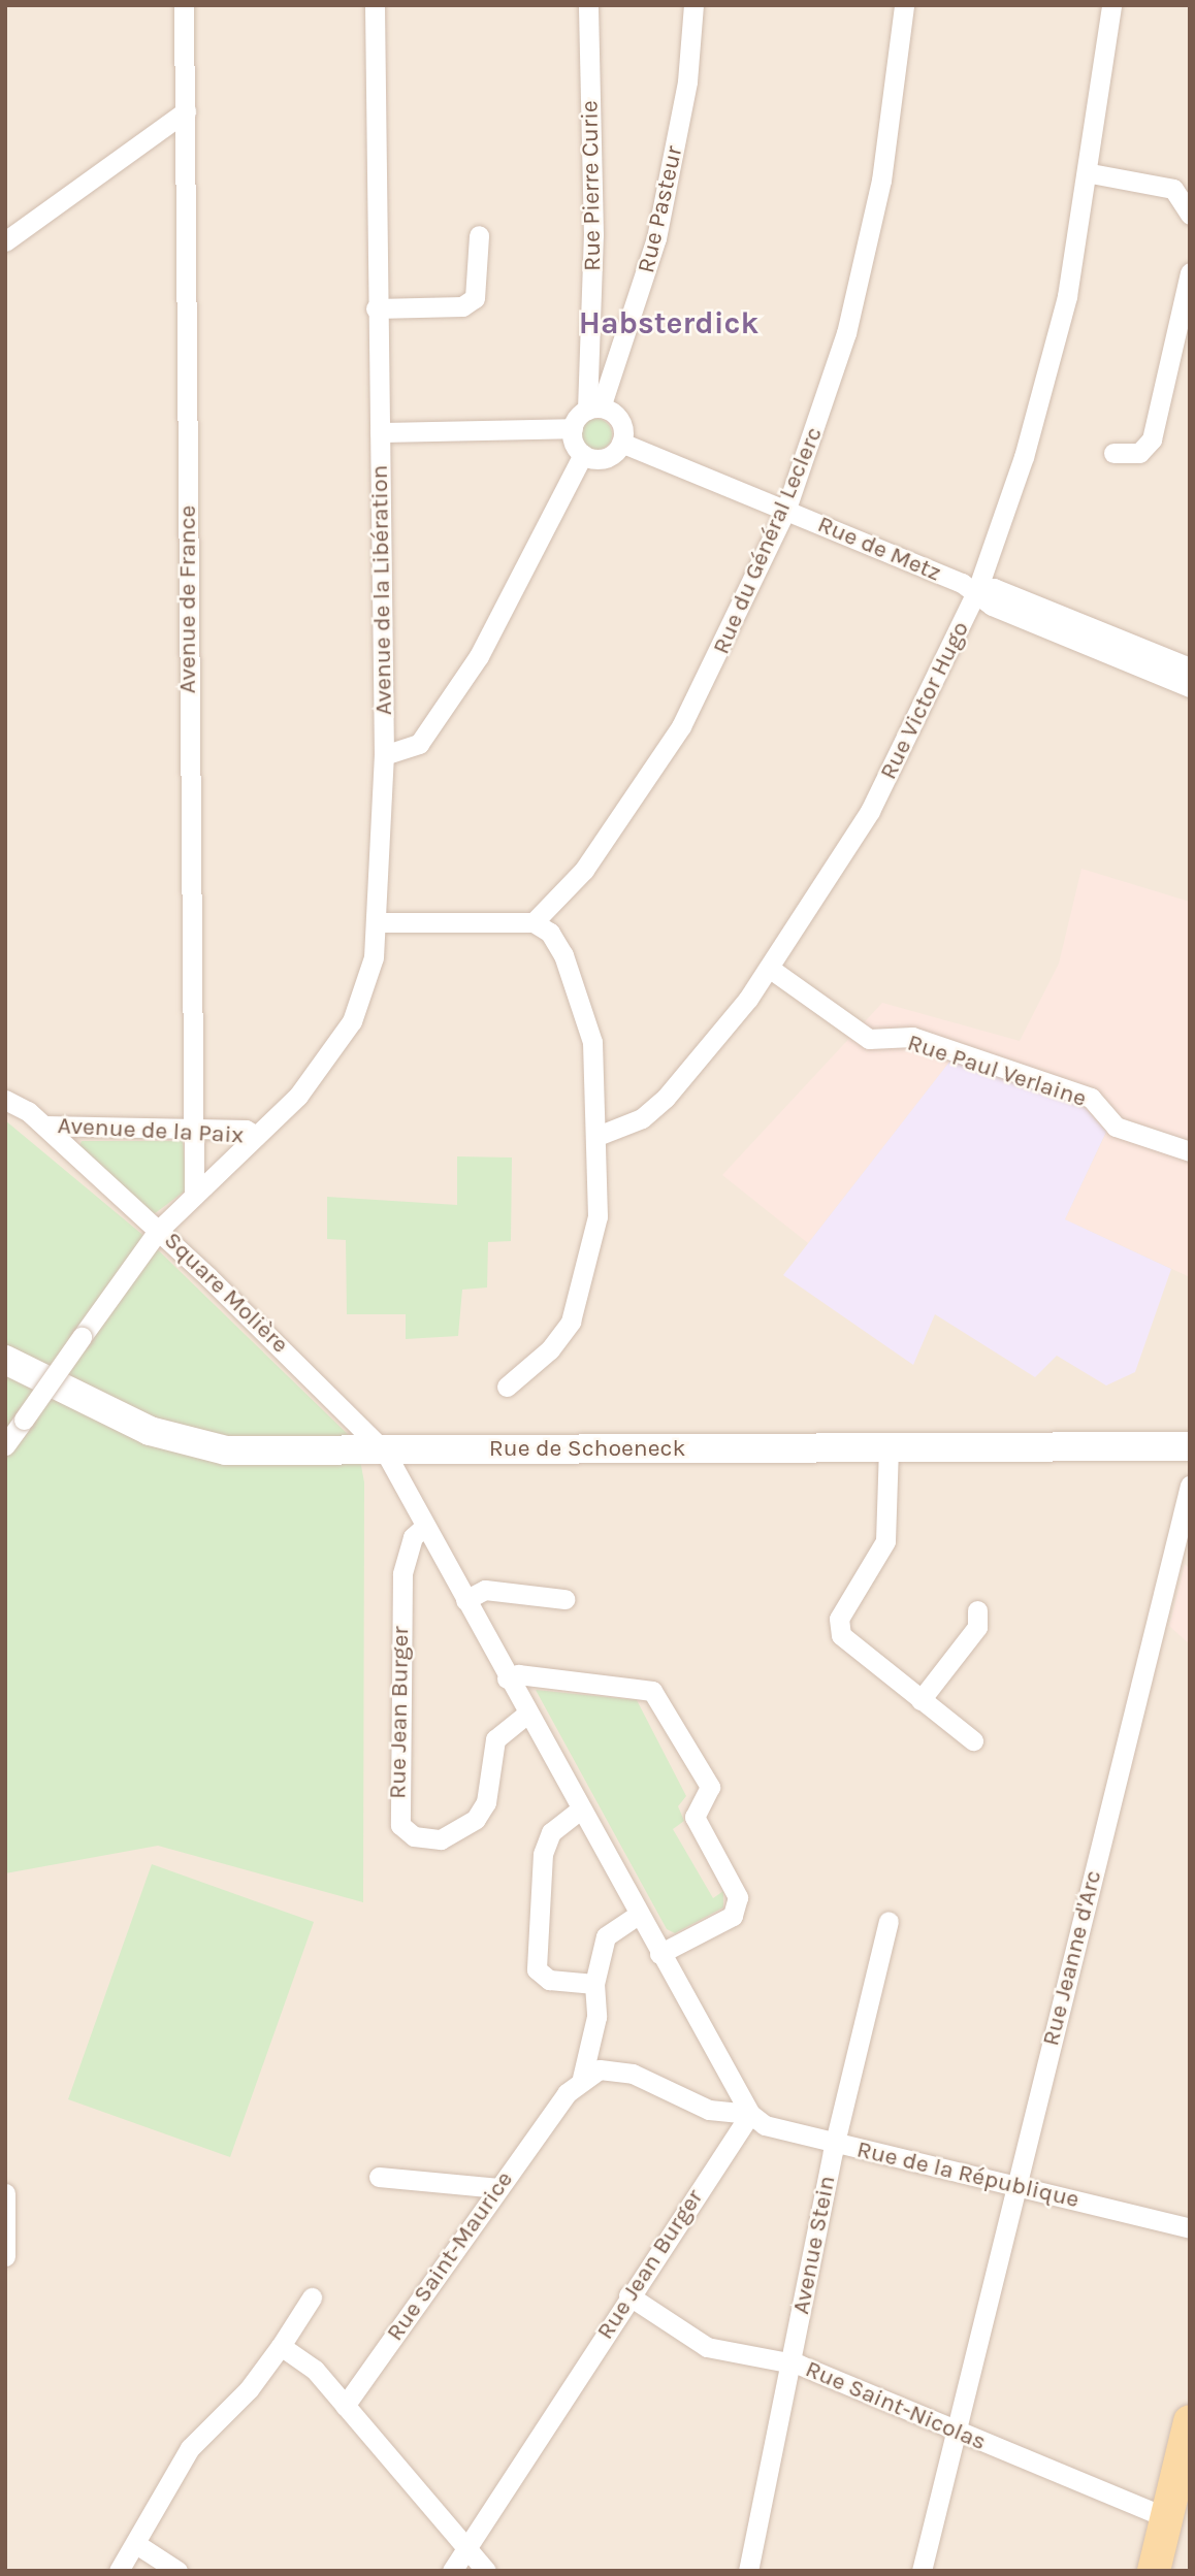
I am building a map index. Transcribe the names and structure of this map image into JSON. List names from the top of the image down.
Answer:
{
  "streets": {
    "main road": ["Rue de Schoeneck"],
    "street": [
      "Rue Pierre Curie",
      "Rue Pasteur",
      "Rue du Général Leclerc",
      "Rue de Metz",
      "Avenue de la Libération",
      "Avenue de France",
      "Rue Victor Hugo",
      "Rue Paul Verlaine",
      "Avenue de la Paix",
      "Square Molière",
      "Rue Jean Burger",
      "Rue Jeanne d'Arc",
      "Rue de la République",
      "Avenue Stein",
      "Rue Saint-Maurice",
      "Rue Saint-Nicolas"
    ]
  },
  "crossings": [
    ["Rue Pierre Curie", "Rue Pasteur"],
    ["Rue Pierre Curie", "Rue de Metz"],
    ["Rue Pasteur", "Rue de Metz"],
    ["Rue du Général Leclerc", "Rue de Metz"],
    ["Rue de Metz", "Rue Victor Hugo"],
    ["Avenue de la Libération", "Avenue de la Paix"],
    ["Avenue de la Libération", "Square Molière"],
    ["Avenue de France", "Avenue de la Paix"],
    ["Avenue de France", "Square Molière"],
    ["Rue Victor Hugo", "Rue Paul Verlaine"],
    ["Avenue de la Paix", "Square Molière"],
    ["Square Molière", "Rue de Schoeneck"],
    ["Rue Jean Burger", "Rue de la République"],
    ["Rue Jean Burger", "Rue Saint-Nicolas"],
    ["Rue Jeanne d'Arc", "Rue de la République"],
    ["Rue Jeanne d'Arc", "Rue Saint-Nicolas"],
    ["Rue de la République", "Avenue Stein"],
    ["Avenue Stein", "Rue Saint-Nicolas"]
  ],
  "districts": ["Habsterdick"]
}
